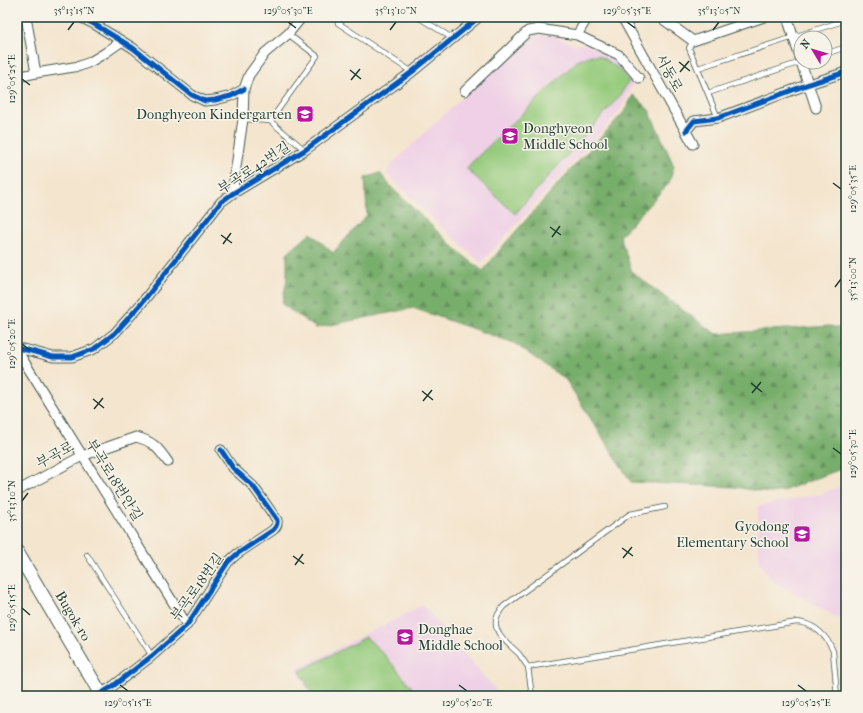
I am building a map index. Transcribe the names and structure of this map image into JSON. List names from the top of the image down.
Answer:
{
  "streets": {
    "main road": ["Bugok-ro"],
    "street": [
      "서동로",
      "부곡로42번길",
      "부곡로",
      "부곡로18번안길",
      "부곡로18번길"
    ]
  },
  "crossings": [
    ["부곡로42번길", "부곡로18번안길"],
    ["부곡로", "부곡로18번안길"],
    ["부곡로18번안길", "부곡로18번길"],
    ["부곡로18번길", "Bugok-ro"]
  ],
  "places": {
    "school or university": [
      "Donghyeon Kindergarten",
      "Donghyeon Middle School",
      "Gyodong Elementary School",
      "Donghae Middle School"
    ]
  },
  "north": "top left",
  "coordinates": [
    "35°13'15\"N",
    "129°05'30\"E",
    "35°13'10\"N",
    "129°05'35\"E",
    "35°13'05\"N",
    "129°05'25\"E",
    "35°13'00\"N",
    "129°05'20\"E",
    "129°05'15\"E"
  ]
}
